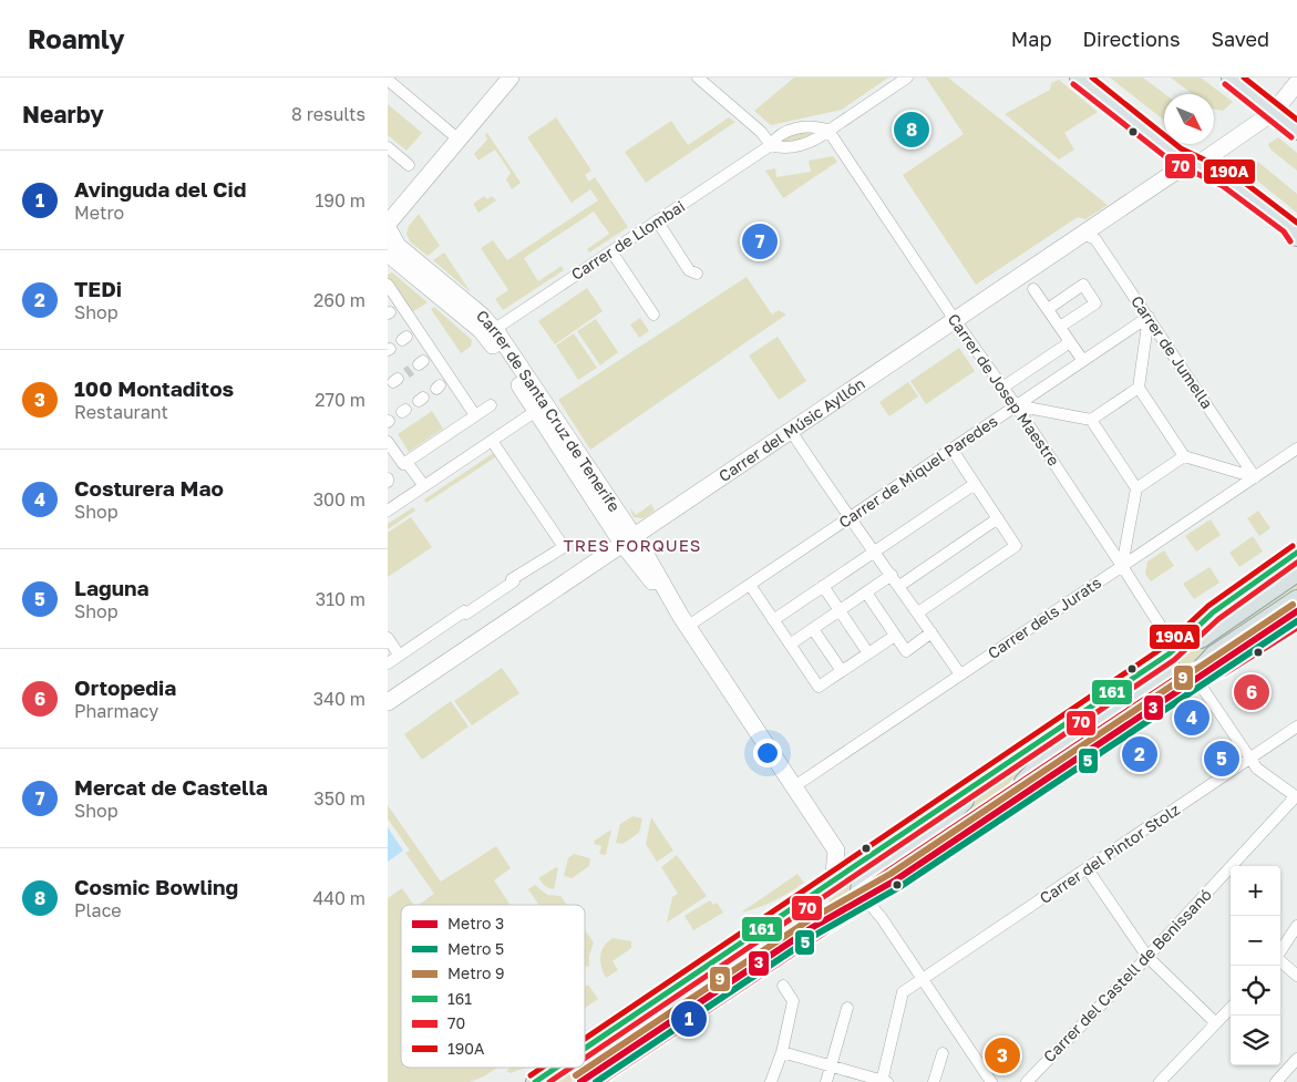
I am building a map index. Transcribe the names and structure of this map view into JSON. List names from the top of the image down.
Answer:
{
  "streets": {
    "street": [
      "Carrer de Llombai",
      "Carrer de Jumella",
      "Carrer de Josep Maestre",
      "Carrer de Santa Cruz de Tenerife",
      "Carrer del Músic Ayllón",
      "Carrer de Miquel Paredes",
      "Carrer dels Jurats",
      "Carrer del Pintor Stolz",
      "Carrer del Castell de Benissanó"
    ]
  },
  "crossings": [
    ["Carrer de Llombai", "Carrer de Santa Cruz de Tenerife"],
    ["Carrer de Jumella", "Carrer del Músic Ayllón"],
    ["Carrer de Jumella", "Carrer de Miquel Paredes"],
    ["Carrer de Jumella", "Carrer dels Jurats"],
    ["Carrer de Josep Maestre", "Carrer del Músic Ayllón"],
    ["Carrer de Josep Maestre", "Carrer de Miquel Paredes"],
    ["Carrer de Josep Maestre", "Carrer dels Jurats"],
    ["Carrer de Santa Cruz de Tenerife", "Carrer del Músic Ayllón"],
    ["Carrer de Santa Cruz de Tenerife", "Carrer de Miquel Paredes"],
    ["Carrer de Santa Cruz de Tenerife", "Carrer dels Jurats"]
  ],
  "districts": ["TRES FORQUES"],
  "lines": [
    "transit line 190A",
    "transit line 70",
    "transit line 161",
    "metro line 9",
    "metro line 3",
    "metro line 5"
  ],
  "legend": [
    "Metro 3",
    "Metro 5",
    "Metro 9",
    "161",
    "70",
    "190A"
  ],
  "north": "bottom right",
  "page": {
    "header": "Roamly",
    "nav": ["Map", "Directions", "Saved"],
    "heading": ["Nearby", "8 results"],
    "pins": [
      "8",
      "7",
      "6",
      "4",
      "2",
      "5",
      "1",
      "3"
    ],
    "list": [
      {
        "mark": "1",
        "name": "Avinguda del Cid",
        "note": "Metro",
        "value": "190 m"
      },
      {
        "mark": "2",
        "name": "TEDi",
        "note": "Shop",
        "value": "260 m"
      },
      {
        "mark": "3",
        "name": "100 Montaditos",
        "note": "Restaurant",
        "value": "270 m"
      },
      {
        "mark": "4",
        "name": "Costurera Mao",
        "note": "Shop",
        "value": "300 m"
      },
      {
        "mark": "5",
        "name": "Laguna",
        "note": "Shop",
        "value": "310 m"
      },
      {
        "mark": "6",
        "name": "Ortopedia",
        "note": "Pharmacy",
        "value": "340 m"
      },
      {
        "mark": "7",
        "name": "Mercat de Castella",
        "note": "Shop",
        "value": "350 m"
      },
      {
        "mark": "8",
        "name": "Cosmic Bowling",
        "note": "Place",
        "value": "440 m"
      }
    ],
    "map_buttons": ["+", "−"]
  }
}
